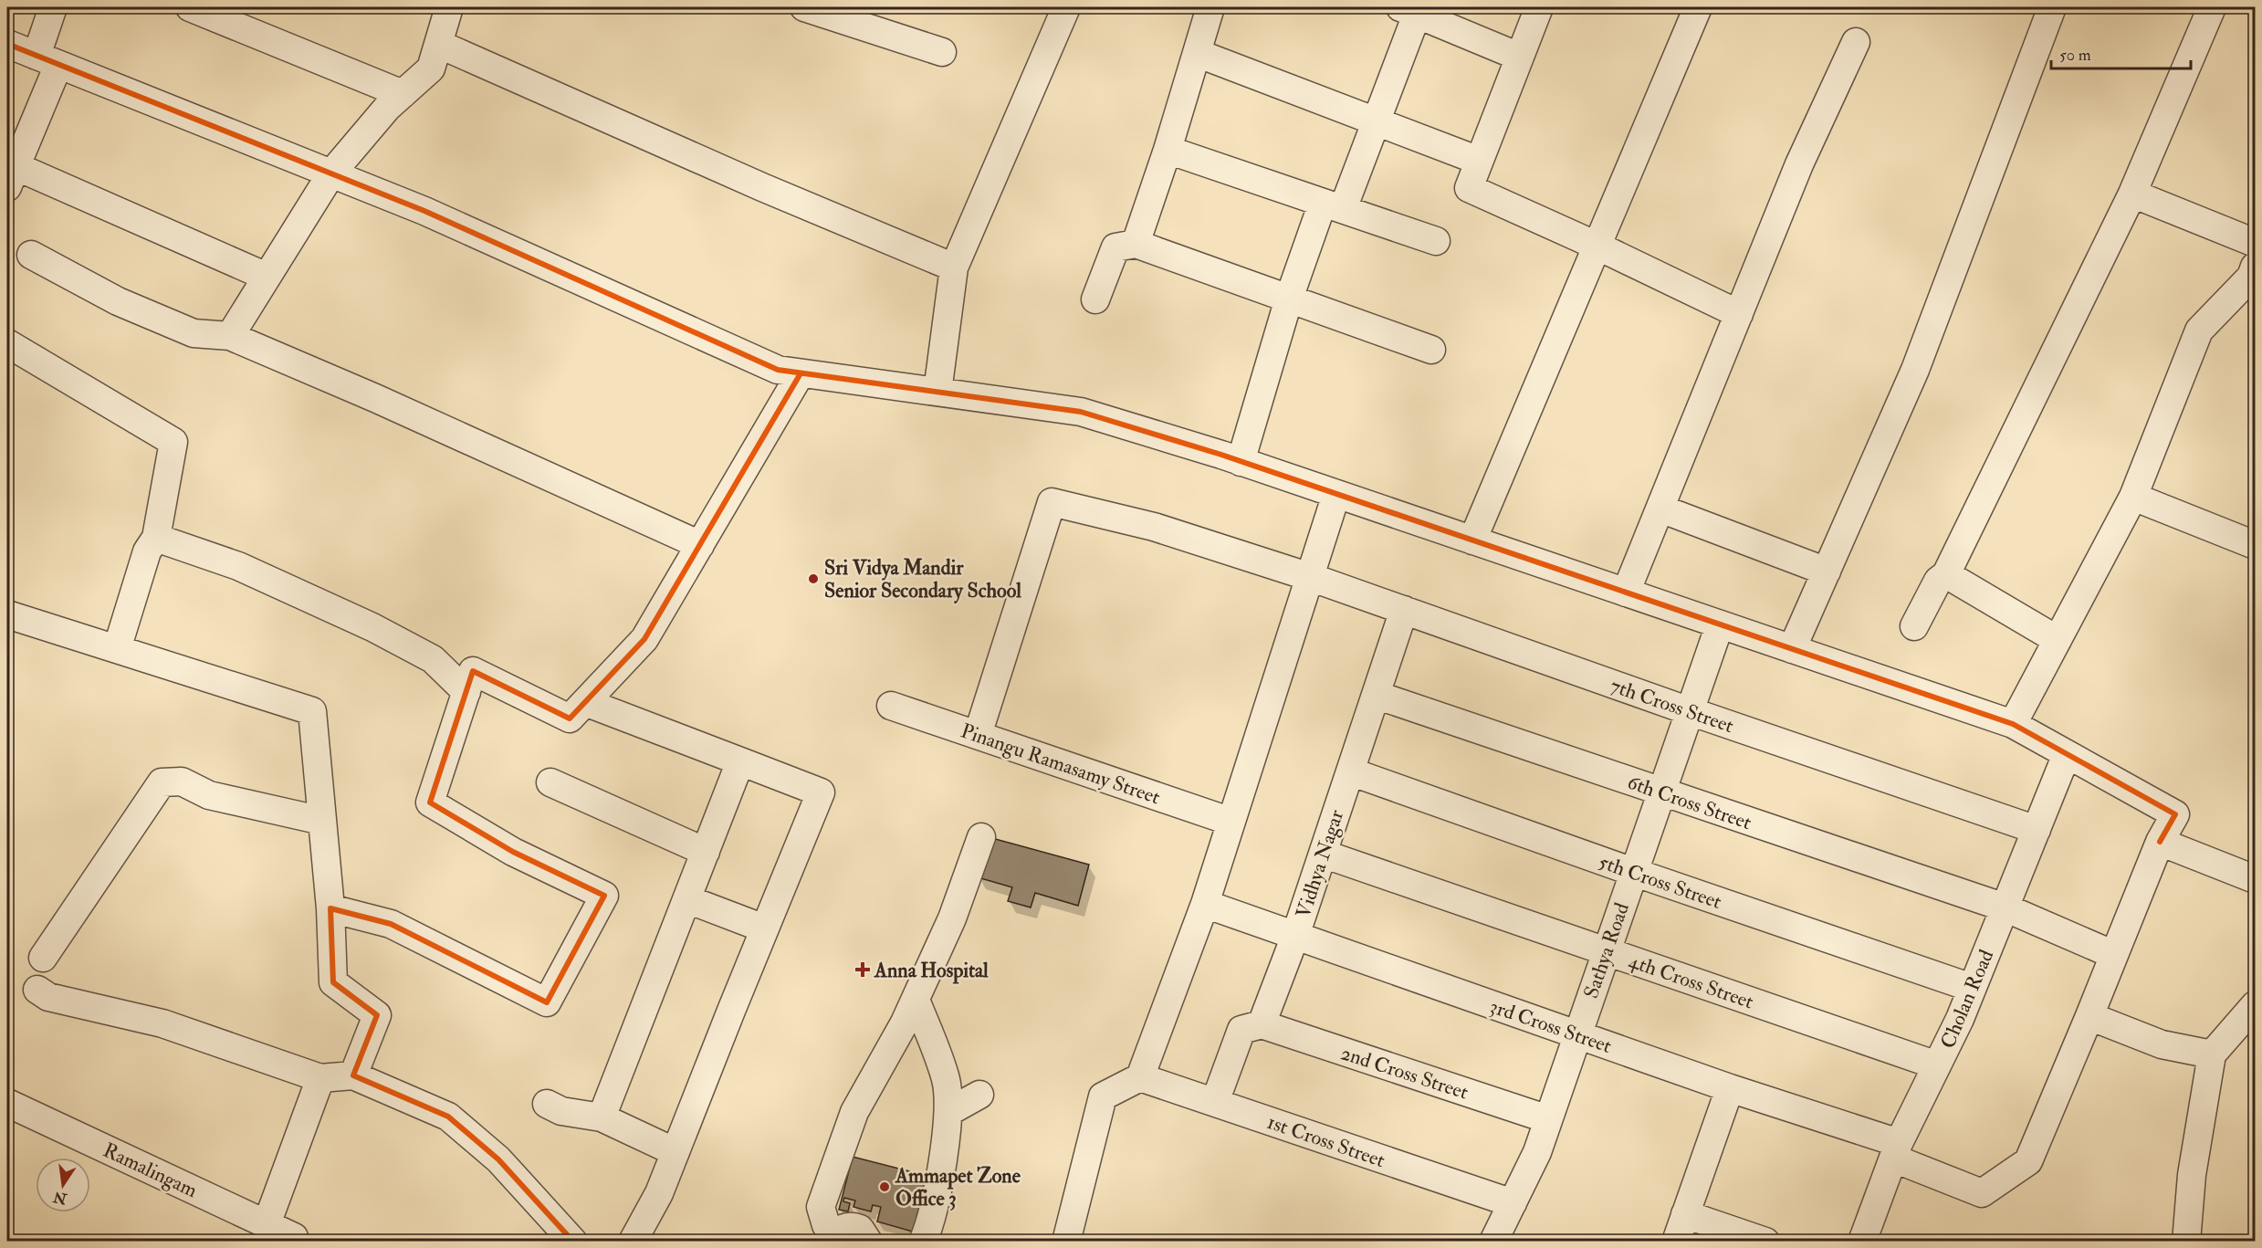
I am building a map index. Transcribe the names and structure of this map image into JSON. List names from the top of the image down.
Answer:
{
  "streets": {
    "street": [
      "7th Cross Street",
      "Pinangu Ramasamy Street",
      "6th Cross Street",
      "Vidhya Nagar",
      "5th Cross Street",
      "Sathya Road",
      "4th Cross Street",
      "Cholan Road",
      "3rd Cross Street",
      "2nd Cross Street",
      "1st Cross Street",
      "Ramalingam"
    ]
  },
  "crossings": [
    ["7th Cross Street", "Pinangu Ramasamy Street"],
    ["7th Cross Street", "Vidhya Nagar"],
    ["7th Cross Street", "Sathya Road"],
    ["7th Cross Street", "Cholan Road"],
    ["6th Cross Street", "Vidhya Nagar"],
    ["6th Cross Street", "Sathya Road"],
    ["6th Cross Street", "Cholan Road"],
    ["Vidhya Nagar", "5th Cross Street"],
    ["Vidhya Nagar", "4th Cross Street"],
    ["Vidhya Nagar", "3rd Cross Street"],
    ["Vidhya Nagar", "2nd Cross Street"],
    ["5th Cross Street", "Sathya Road"],
    ["5th Cross Street", "Cholan Road"],
    ["Sathya Road", "4th Cross Street"],
    ["Sathya Road", "3rd Cross Street"],
    ["Sathya Road", "2nd Cross Street"],
    ["Sathya Road", "1st Cross Street"],
    ["4th Cross Street", "Cholan Road"],
    ["Cholan Road", "3rd Cross Street"]
  ],
  "places": {
    "other": ["Sri Vidya Mandir Senior Secondary School", "Ammapet Zone Office 3"],
    "health": ["Anna Hospital"]
  },
  "scale_bar": "50 m",
  "north": "bottom"
}
